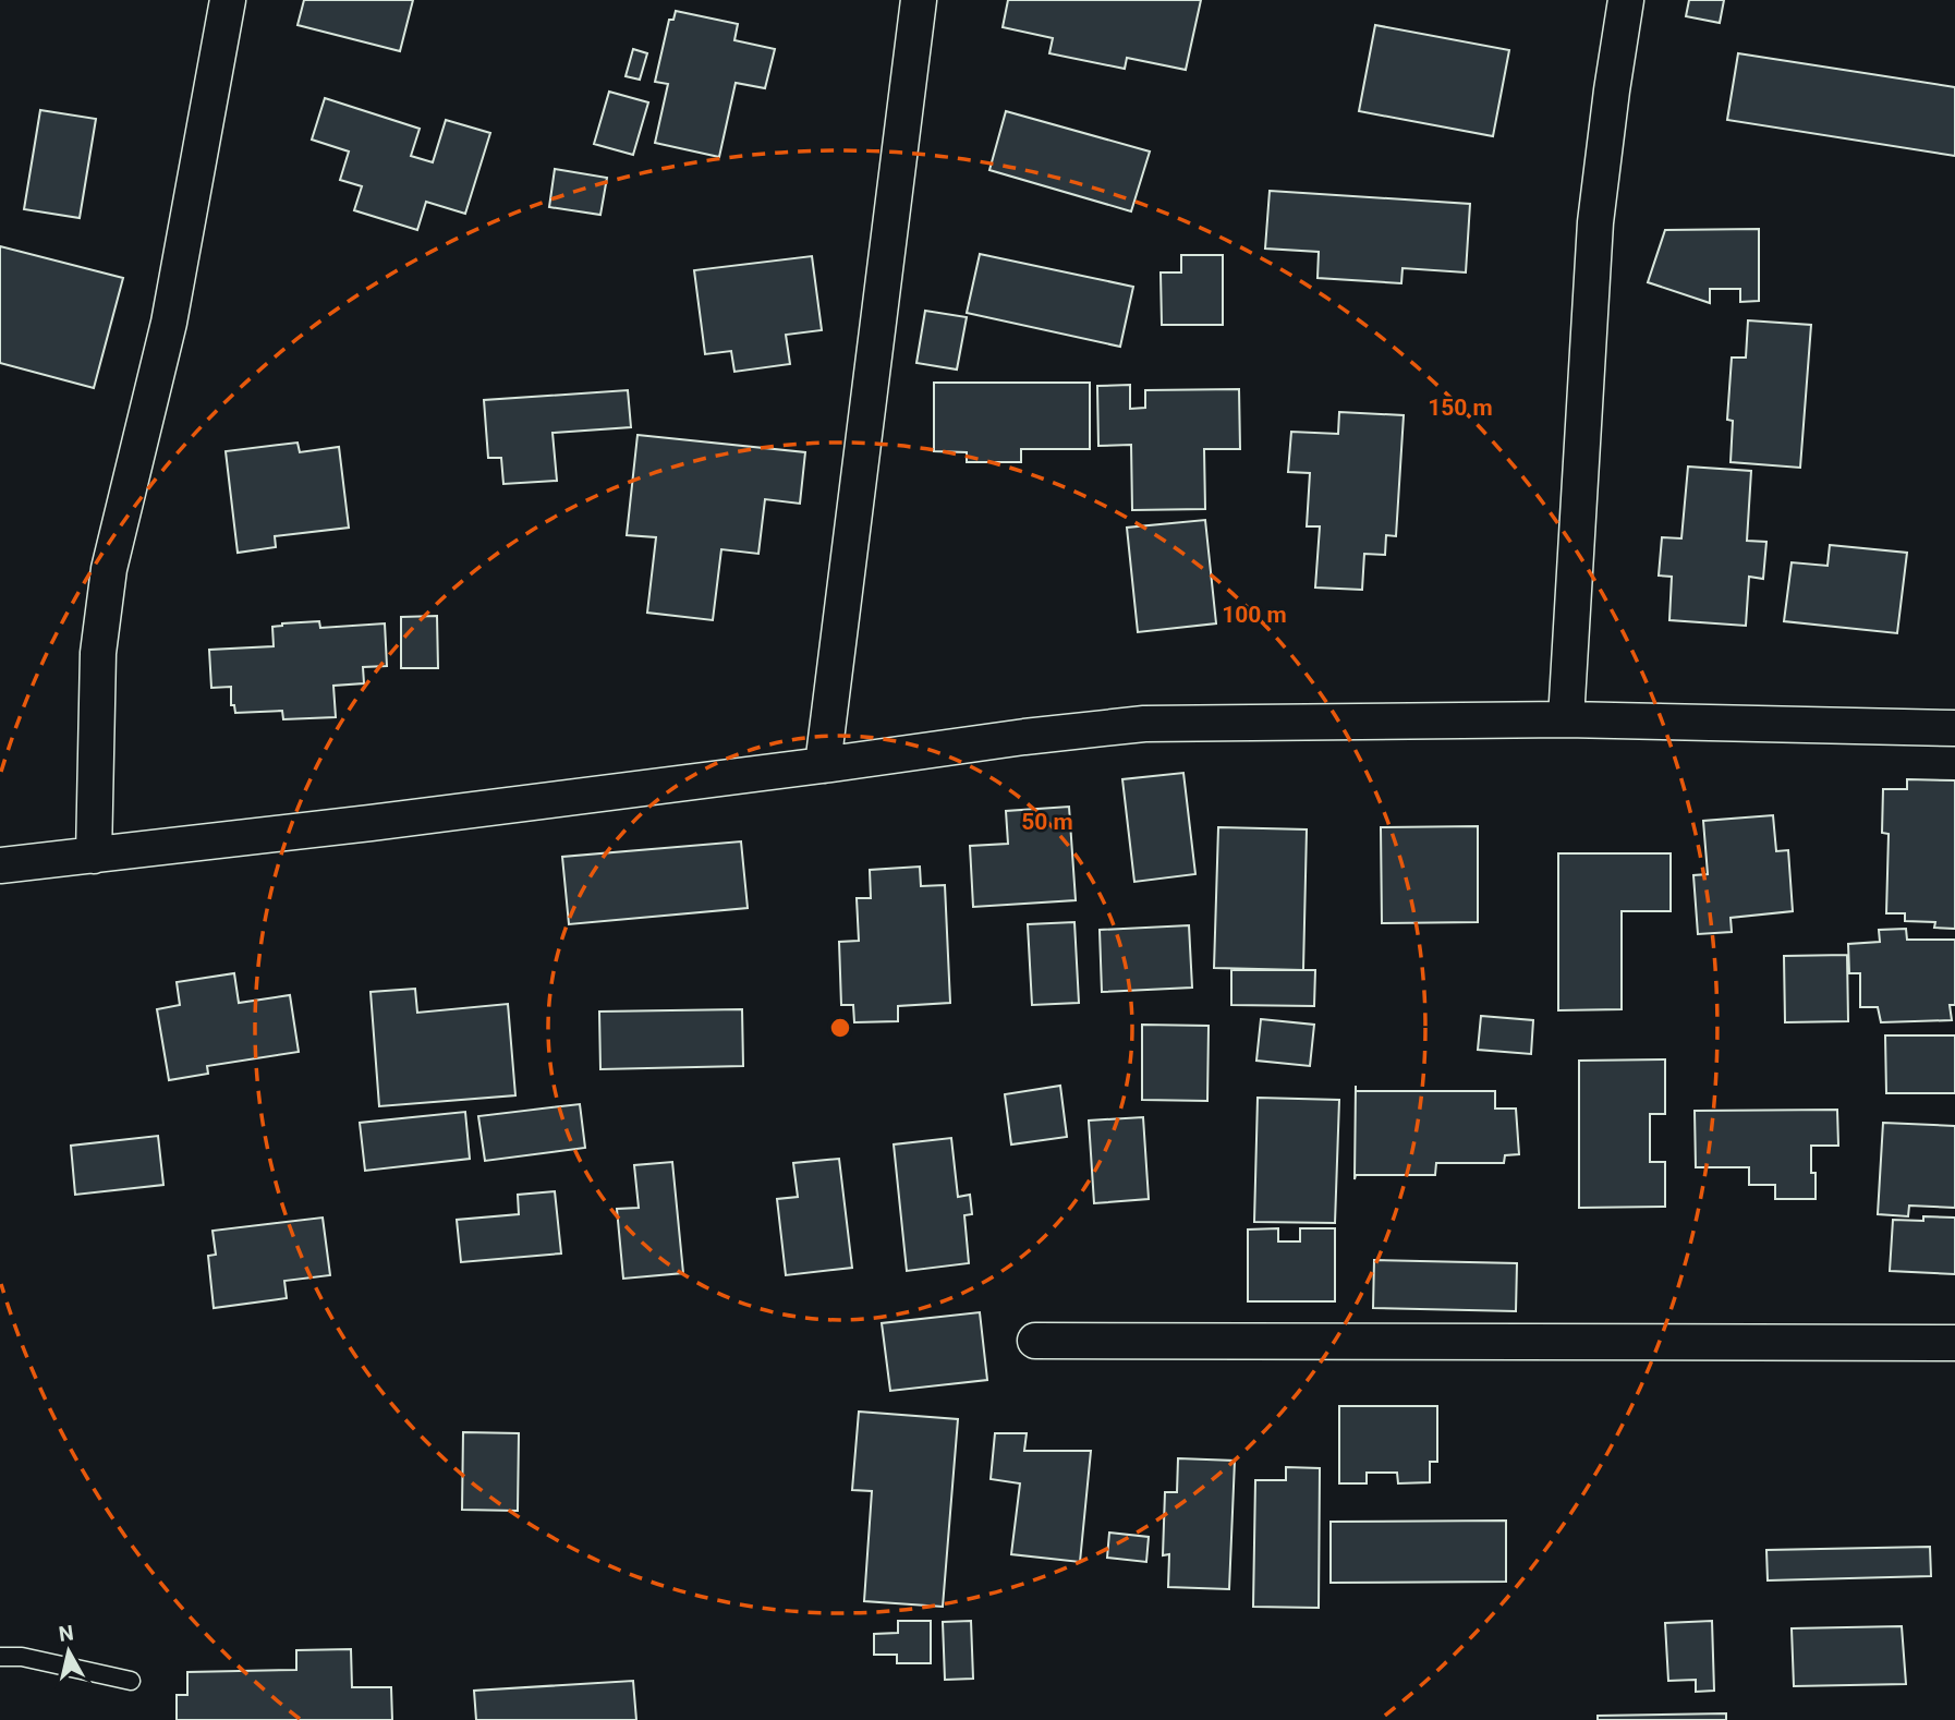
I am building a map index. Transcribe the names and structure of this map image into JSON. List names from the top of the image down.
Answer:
{
  "north": "top",
  "rings": ["150 m", "100 m", "50 m"]
}
